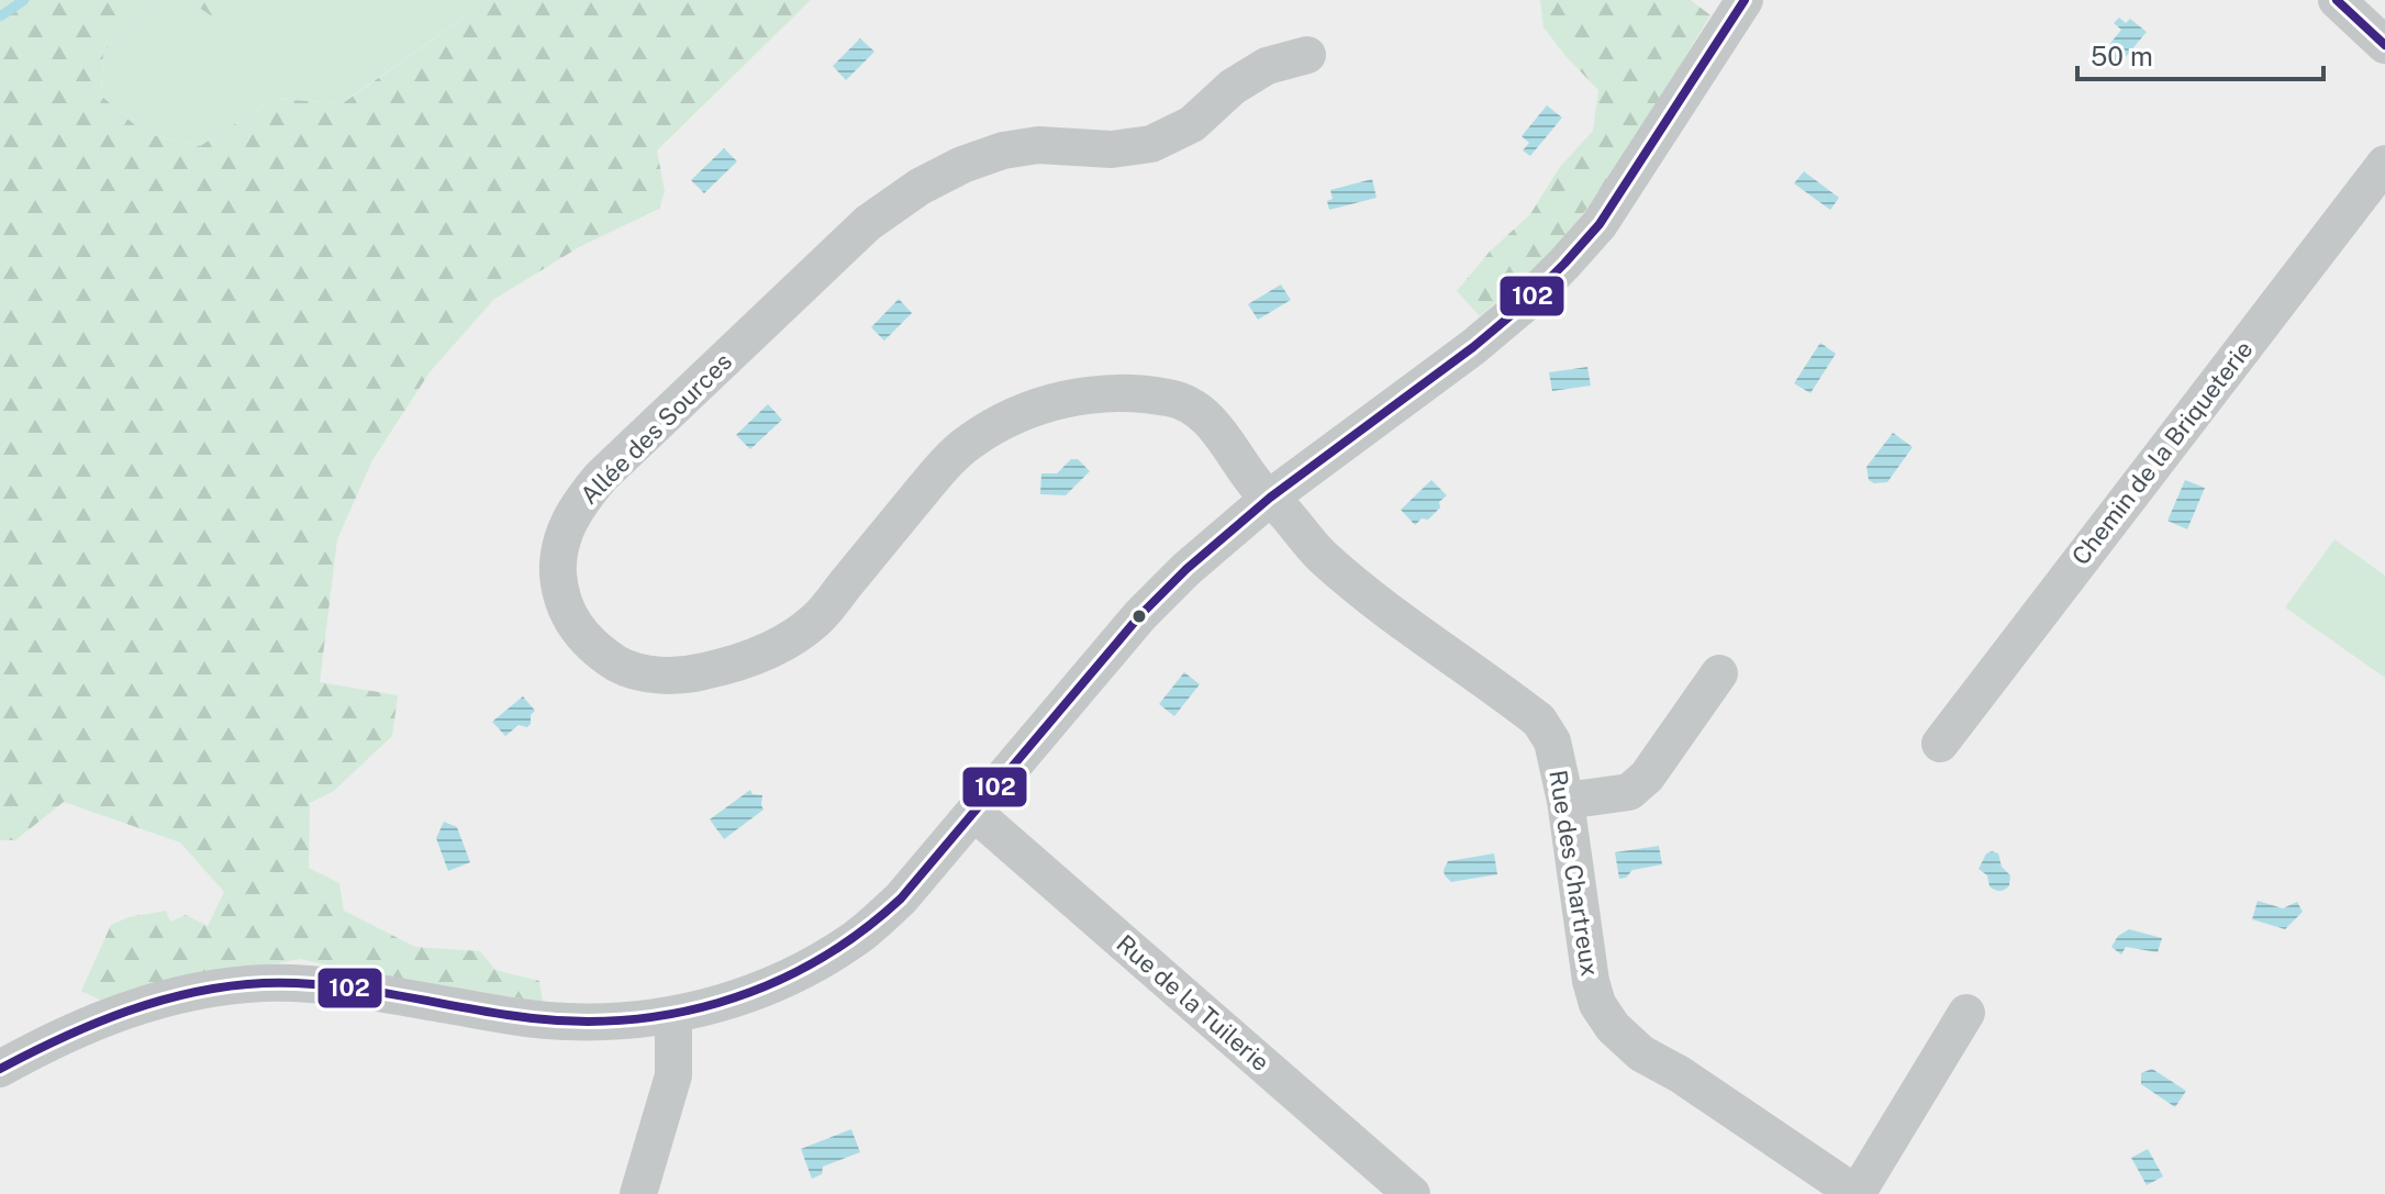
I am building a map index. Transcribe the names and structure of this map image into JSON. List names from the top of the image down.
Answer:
{
  "streets": {
    "street": [
      "Allée des Sources",
      "Chemin de la Briqueterie",
      "Rue des Chartreux",
      "Rue de la Tuilerie"
    ]
  },
  "crossings": [
    ["Allée des Sources", "Rue des Chartreux"]
  ],
  "lines": ["transit line 102"],
  "scale_bar": "50 m"
}
